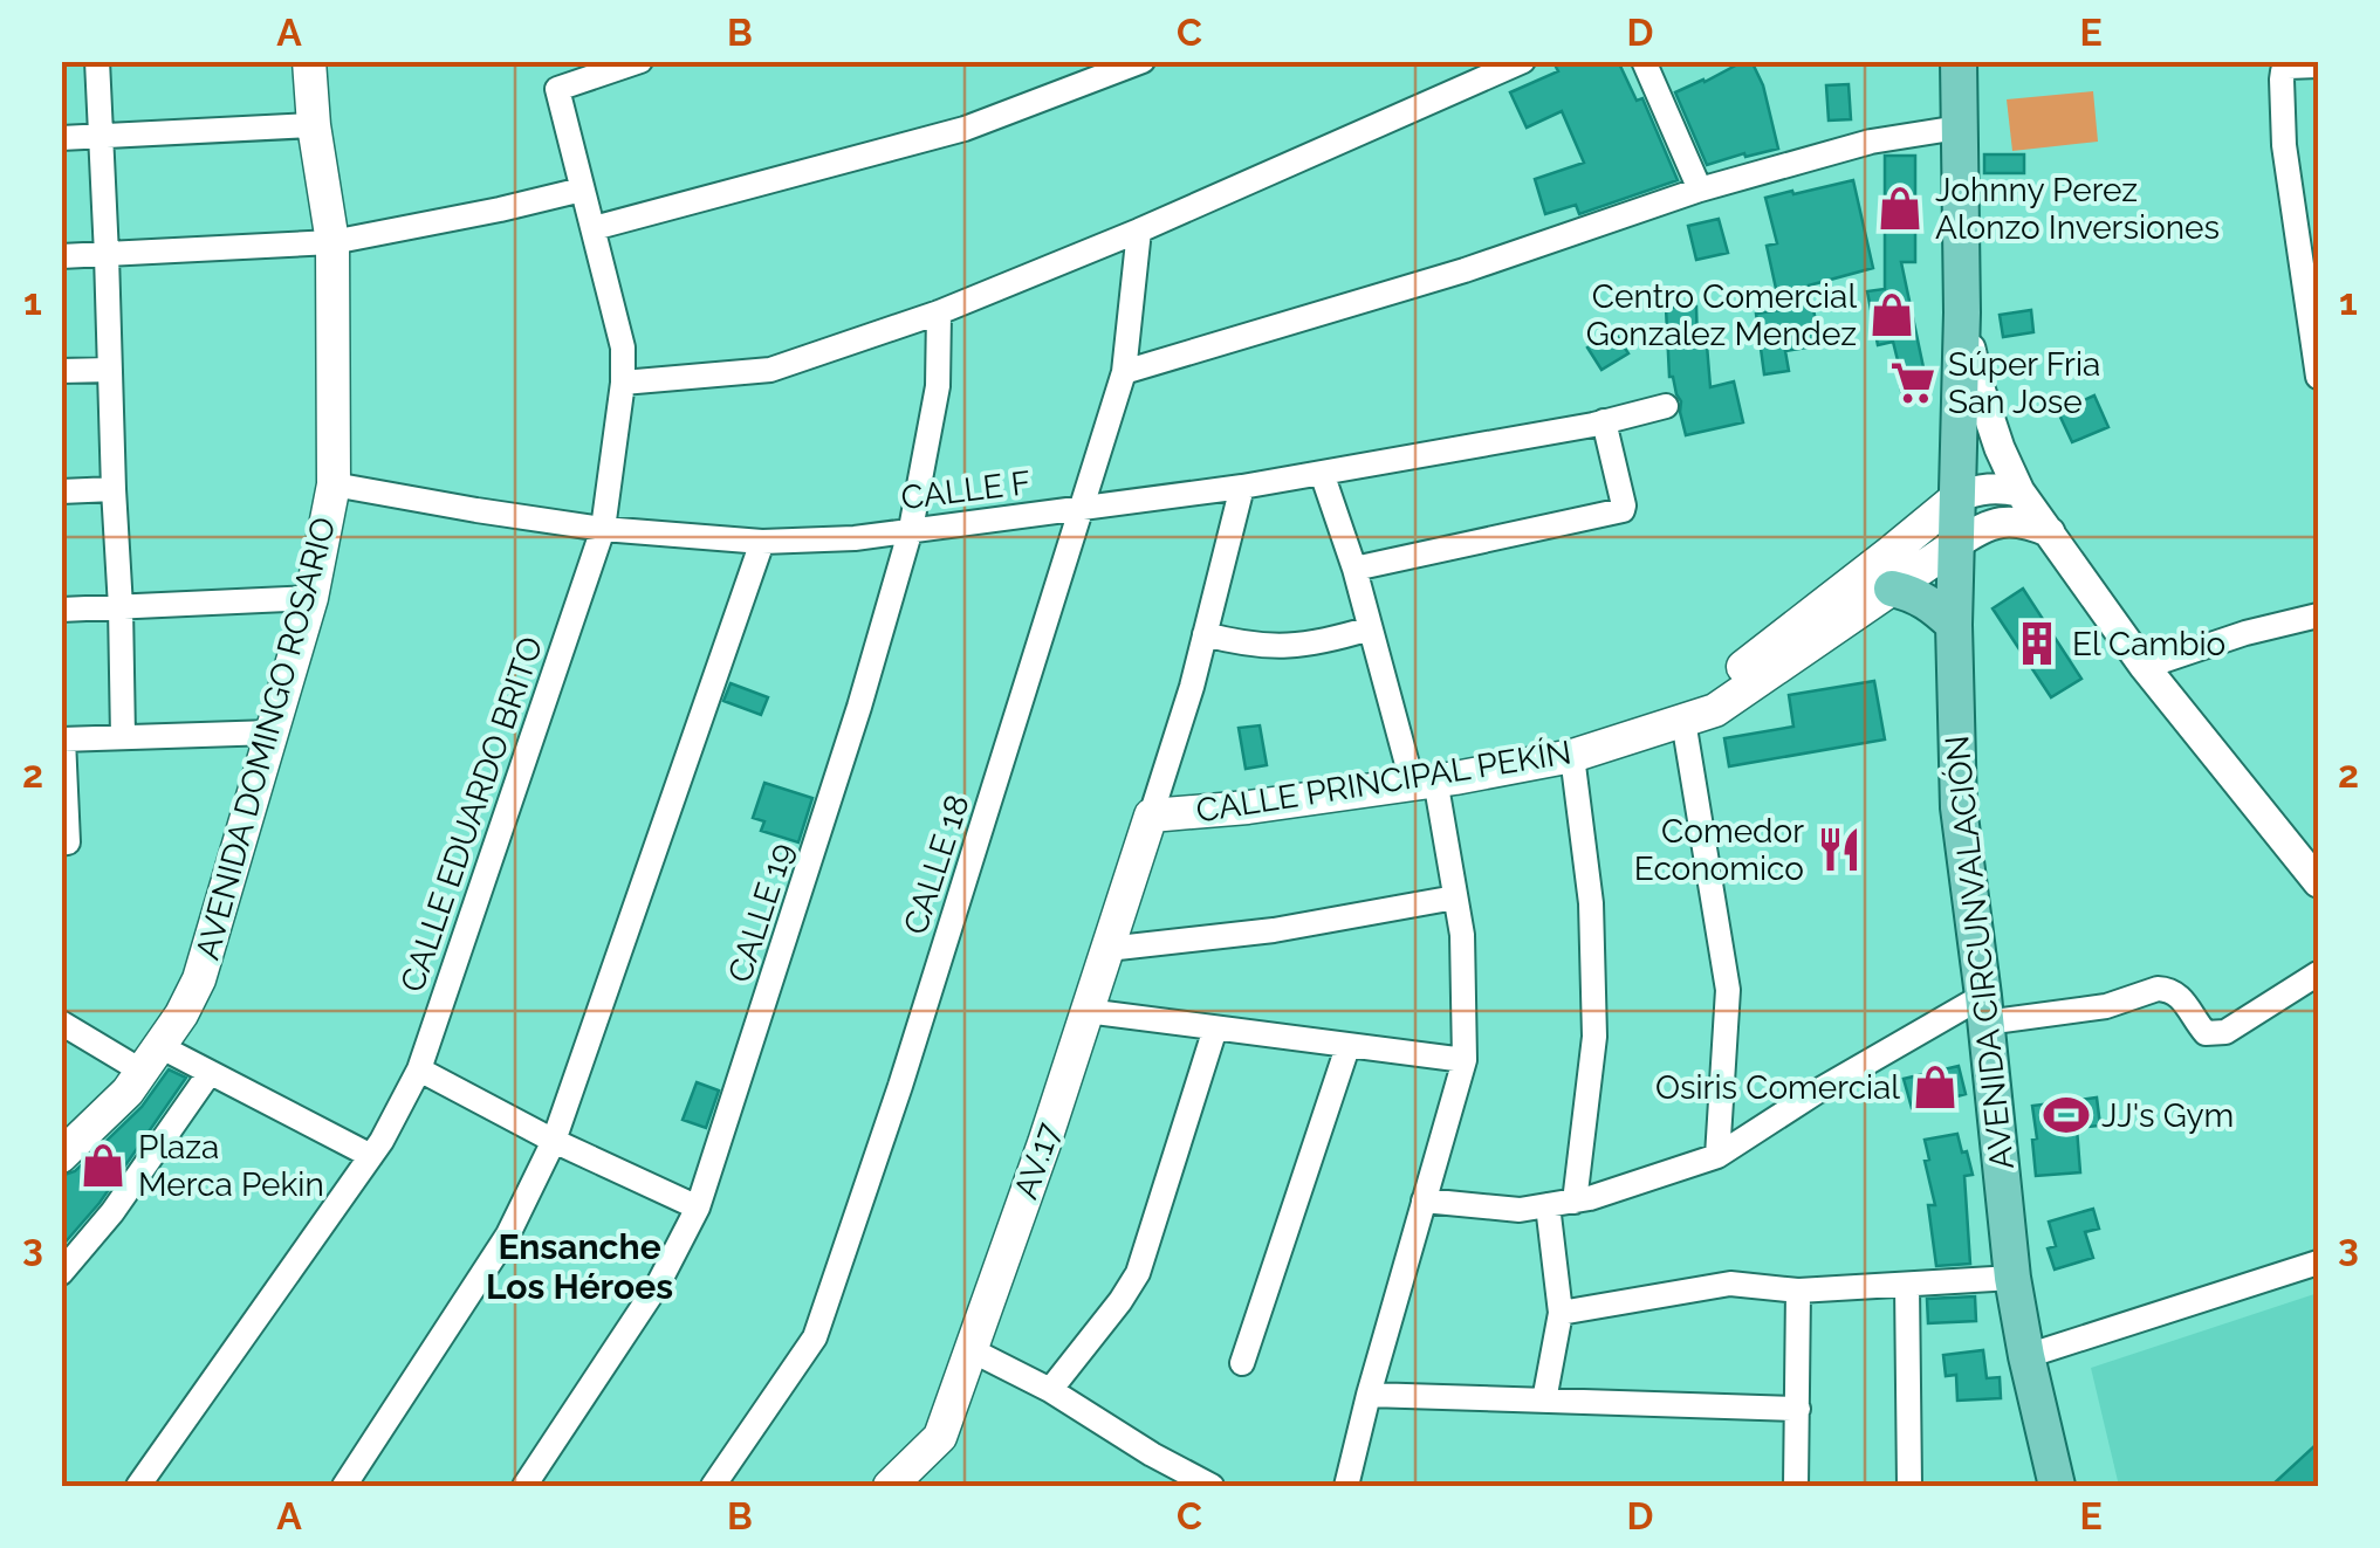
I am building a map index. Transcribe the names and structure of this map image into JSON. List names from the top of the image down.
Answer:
{
  "streets": {
    "main road": [
      "AVENIDA DOMINGO ROSARIO",
      "CALLE PRINCIPAL PEKÍN",
      "AVENIDA CIRCUNVALACIÓN",
      "AV.17"
    ],
    "street": [
      "CALLE F",
      "CALLE EDUARDO BRITO",
      "CALLE 18",
      "CALLE 19"
    ]
  },
  "crossings": [
    ["CALLE F", "AVENIDA DOMINGO ROSARIO"],
    ["CALLE F", "CALLE EDUARDO BRITO"],
    ["CALLE F", "CALLE 18"],
    ["CALLE F", "CALLE 19"],
    ["CALLE PRINCIPAL PEKÍN", "AVENIDA CIRCUNVALACIÓN"],
    ["CALLE PRINCIPAL PEKÍN", "AV.17"]
  ],
  "districts": ["Ensanche Los Héroes"],
  "places": {
    "shop": [
      "Johnny Perez Alonzo Inversiones",
      "Centro Comercial Gonzalez Mendez",
      "Osiris Comercial",
      "Plaza Merca Pekin"
    ],
    "supermarket": ["Súper Fria San Jose"],
    "building": ["El Cambio"],
    "restaurant": ["Comedor Economico"],
    "sports": ["JJ's Gym"]
  },
  "grid": {
    "columns": [
      "A",
      "B",
      "C",
      "D",
      "E"
    ],
    "rows": ["1", "2", "3"]
  }
}
